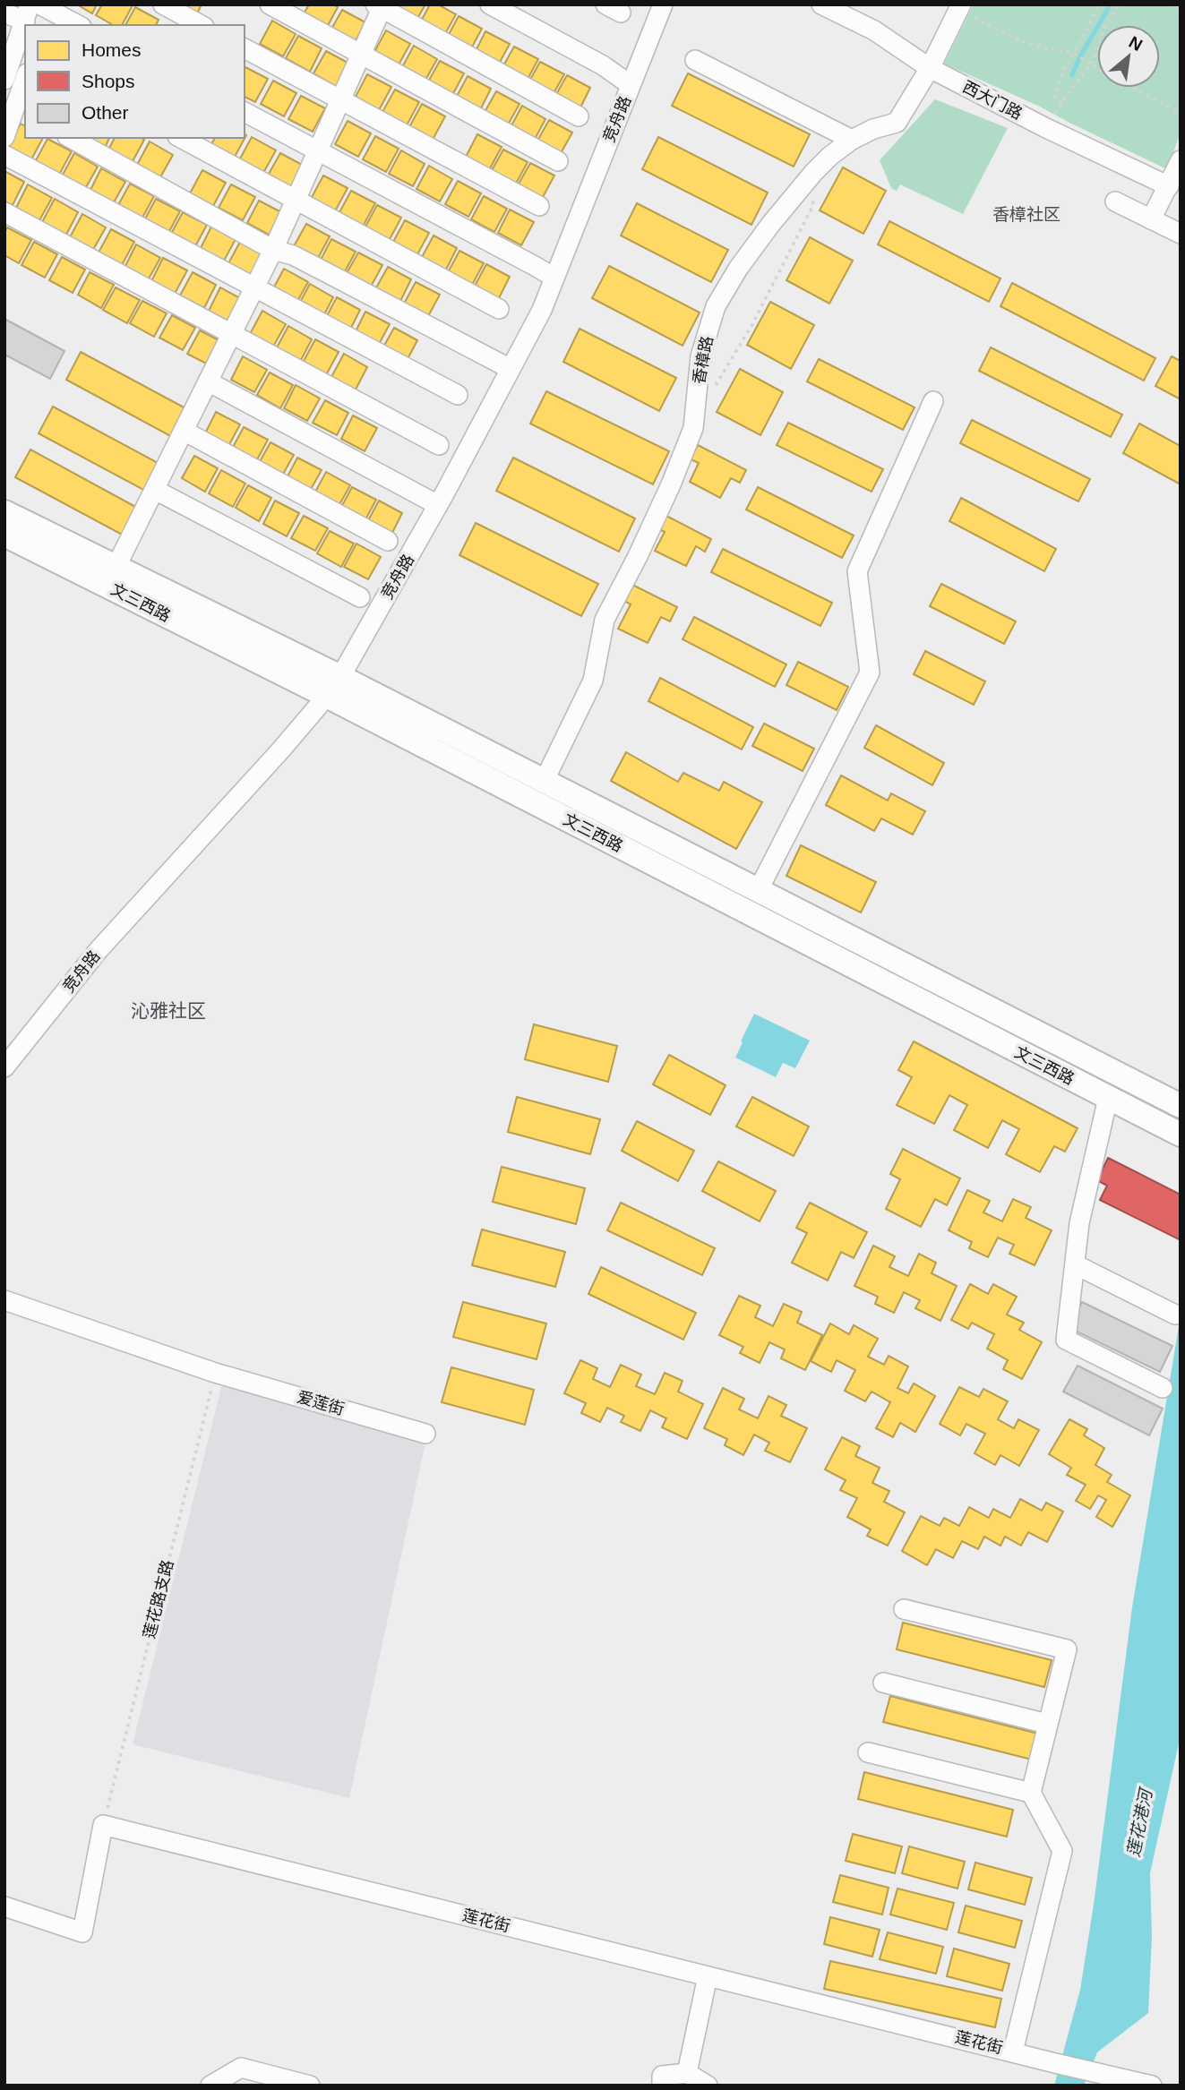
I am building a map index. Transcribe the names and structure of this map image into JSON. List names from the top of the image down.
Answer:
{
  "streets": {
    "main road": ["文三西路"],
    "street": [
      "西大门路",
      "竞舟路",
      "香樟路",
      "爱莲街",
      "莲花街"
    ],
    "path": ["莲花路支路"]
  },
  "crossings": [
    ["西大门路", "香樟路"],
    ["竞舟路", "文三西路"],
    ["香樟路", "文三西路"],
    ["爱莲街", "莲花路支路"],
    ["莲花路支路", "莲花街"]
  ],
  "districts": ["香樟社区", "沁雅社区"],
  "water": ["莲花港河"],
  "legend": ["Homes", "Shops", "Other"],
  "north": "top right"
}
